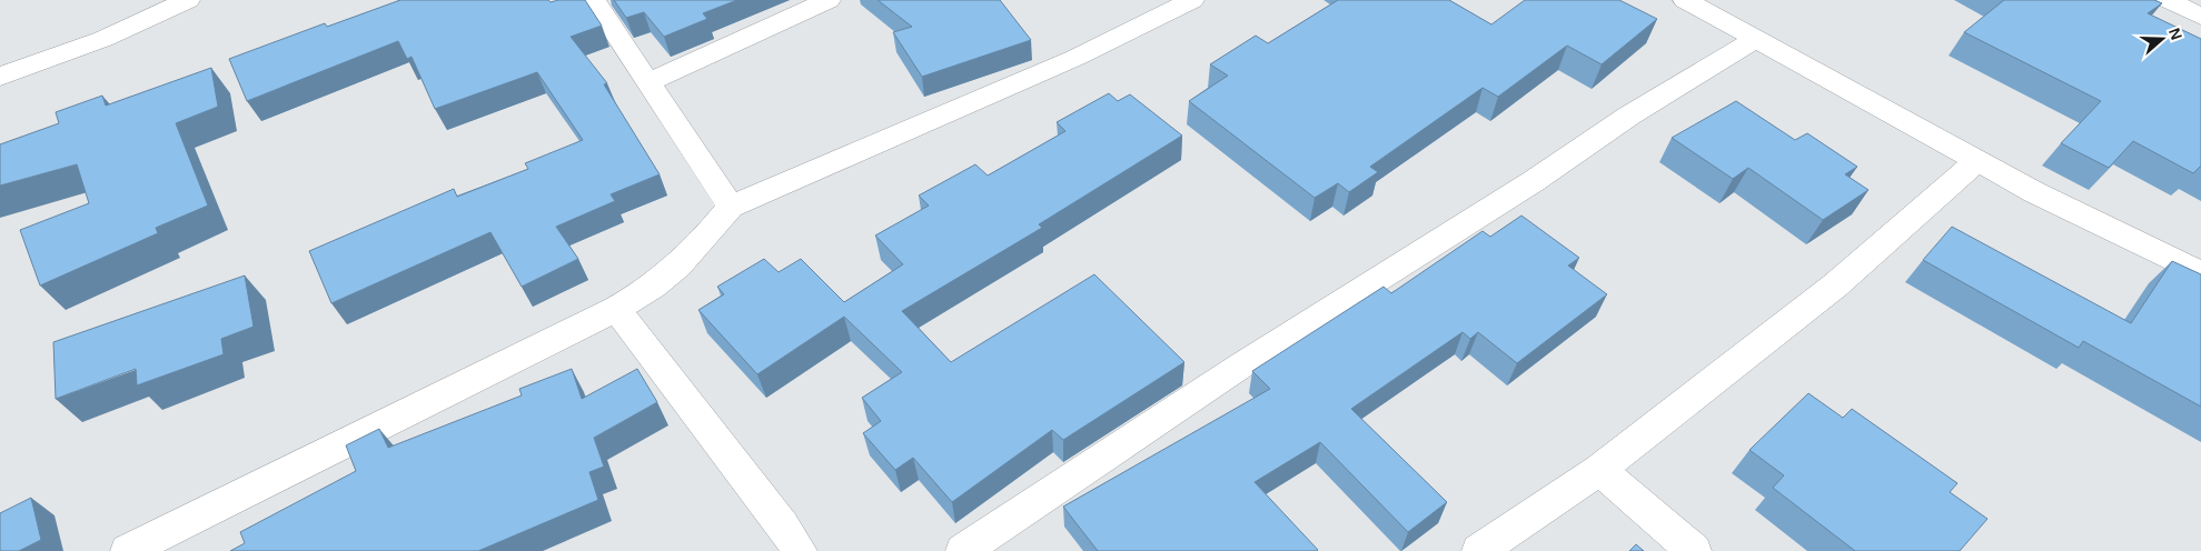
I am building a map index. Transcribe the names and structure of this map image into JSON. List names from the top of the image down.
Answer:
{
  "north": "right"
}
